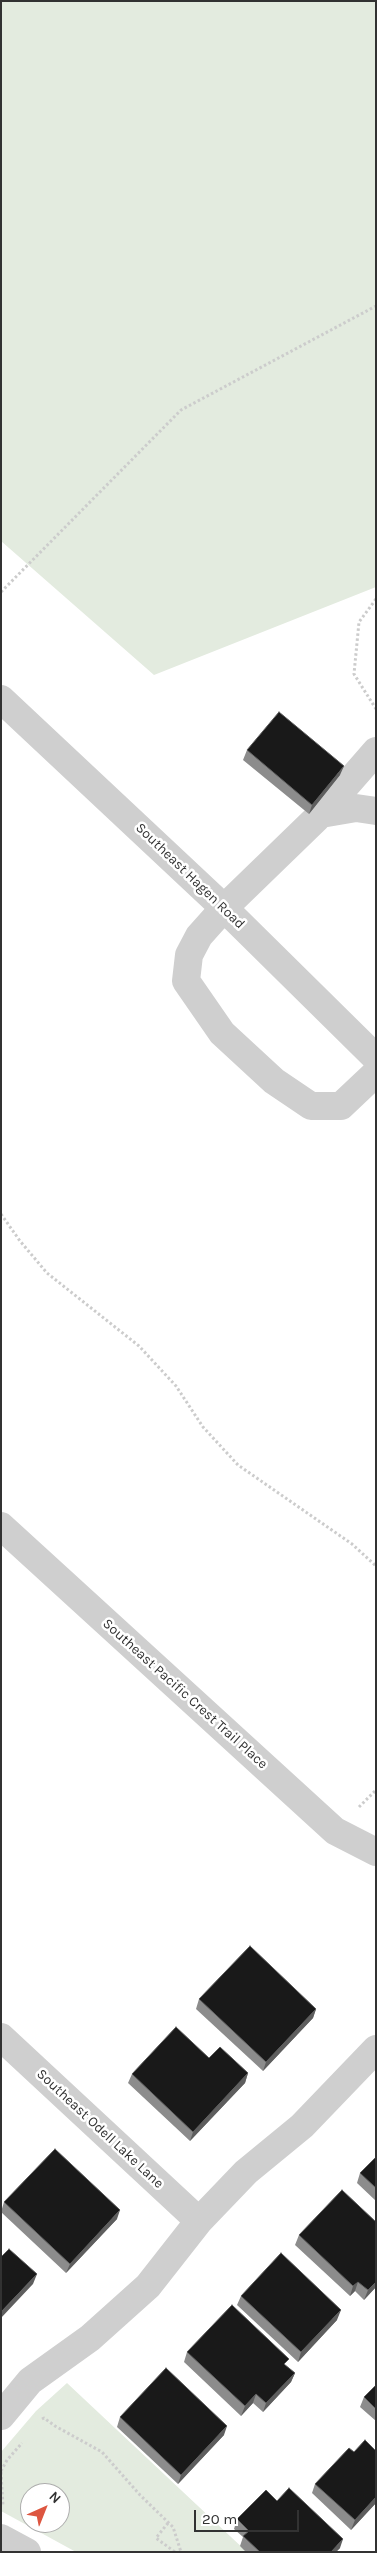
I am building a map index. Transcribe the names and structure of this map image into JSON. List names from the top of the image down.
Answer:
{
  "streets": {
    "street": ["Southeast Hagen Road", "Southeast Pacific Crest Trail Place", "Southeast Odell Lake Lane"]
  },
  "scale_bar": "20 m",
  "north": "top right"
}
